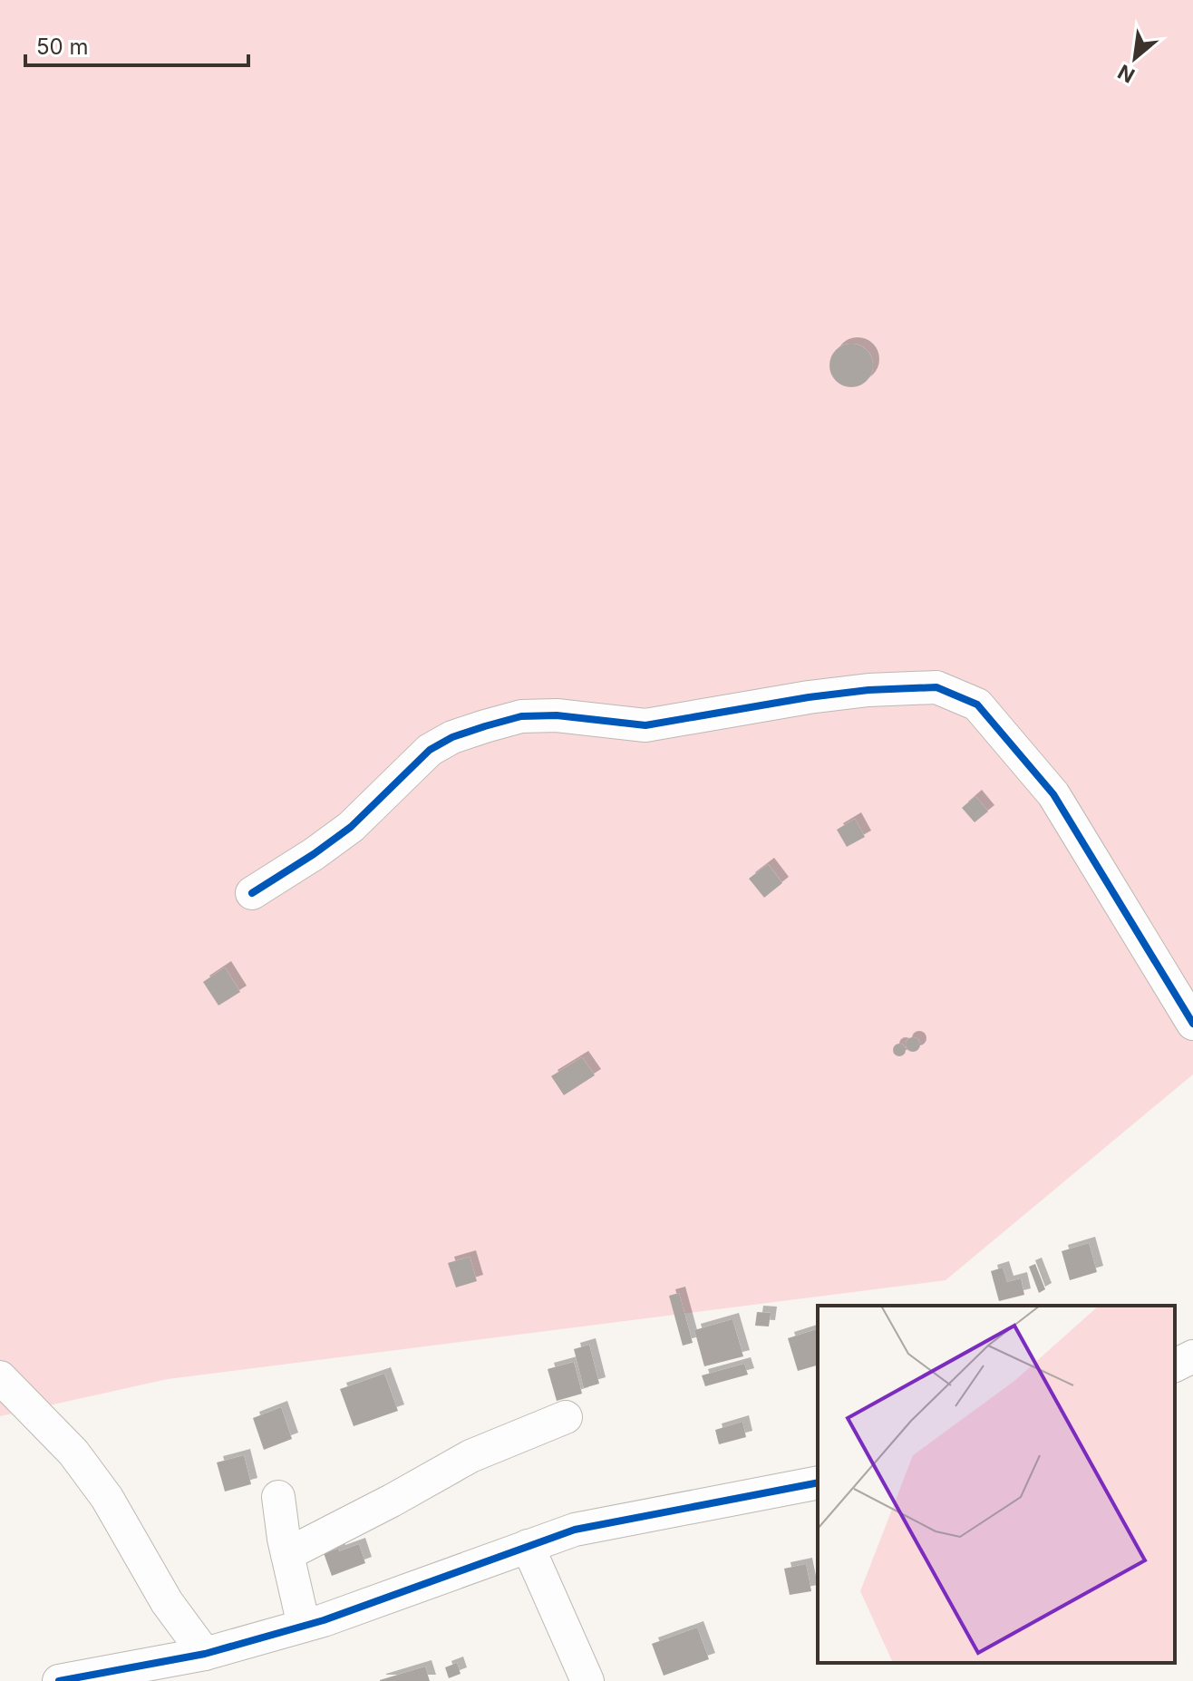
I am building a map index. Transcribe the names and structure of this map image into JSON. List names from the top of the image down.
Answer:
{
  "scale_bar": "50 m",
  "north": "bottom left"
}
